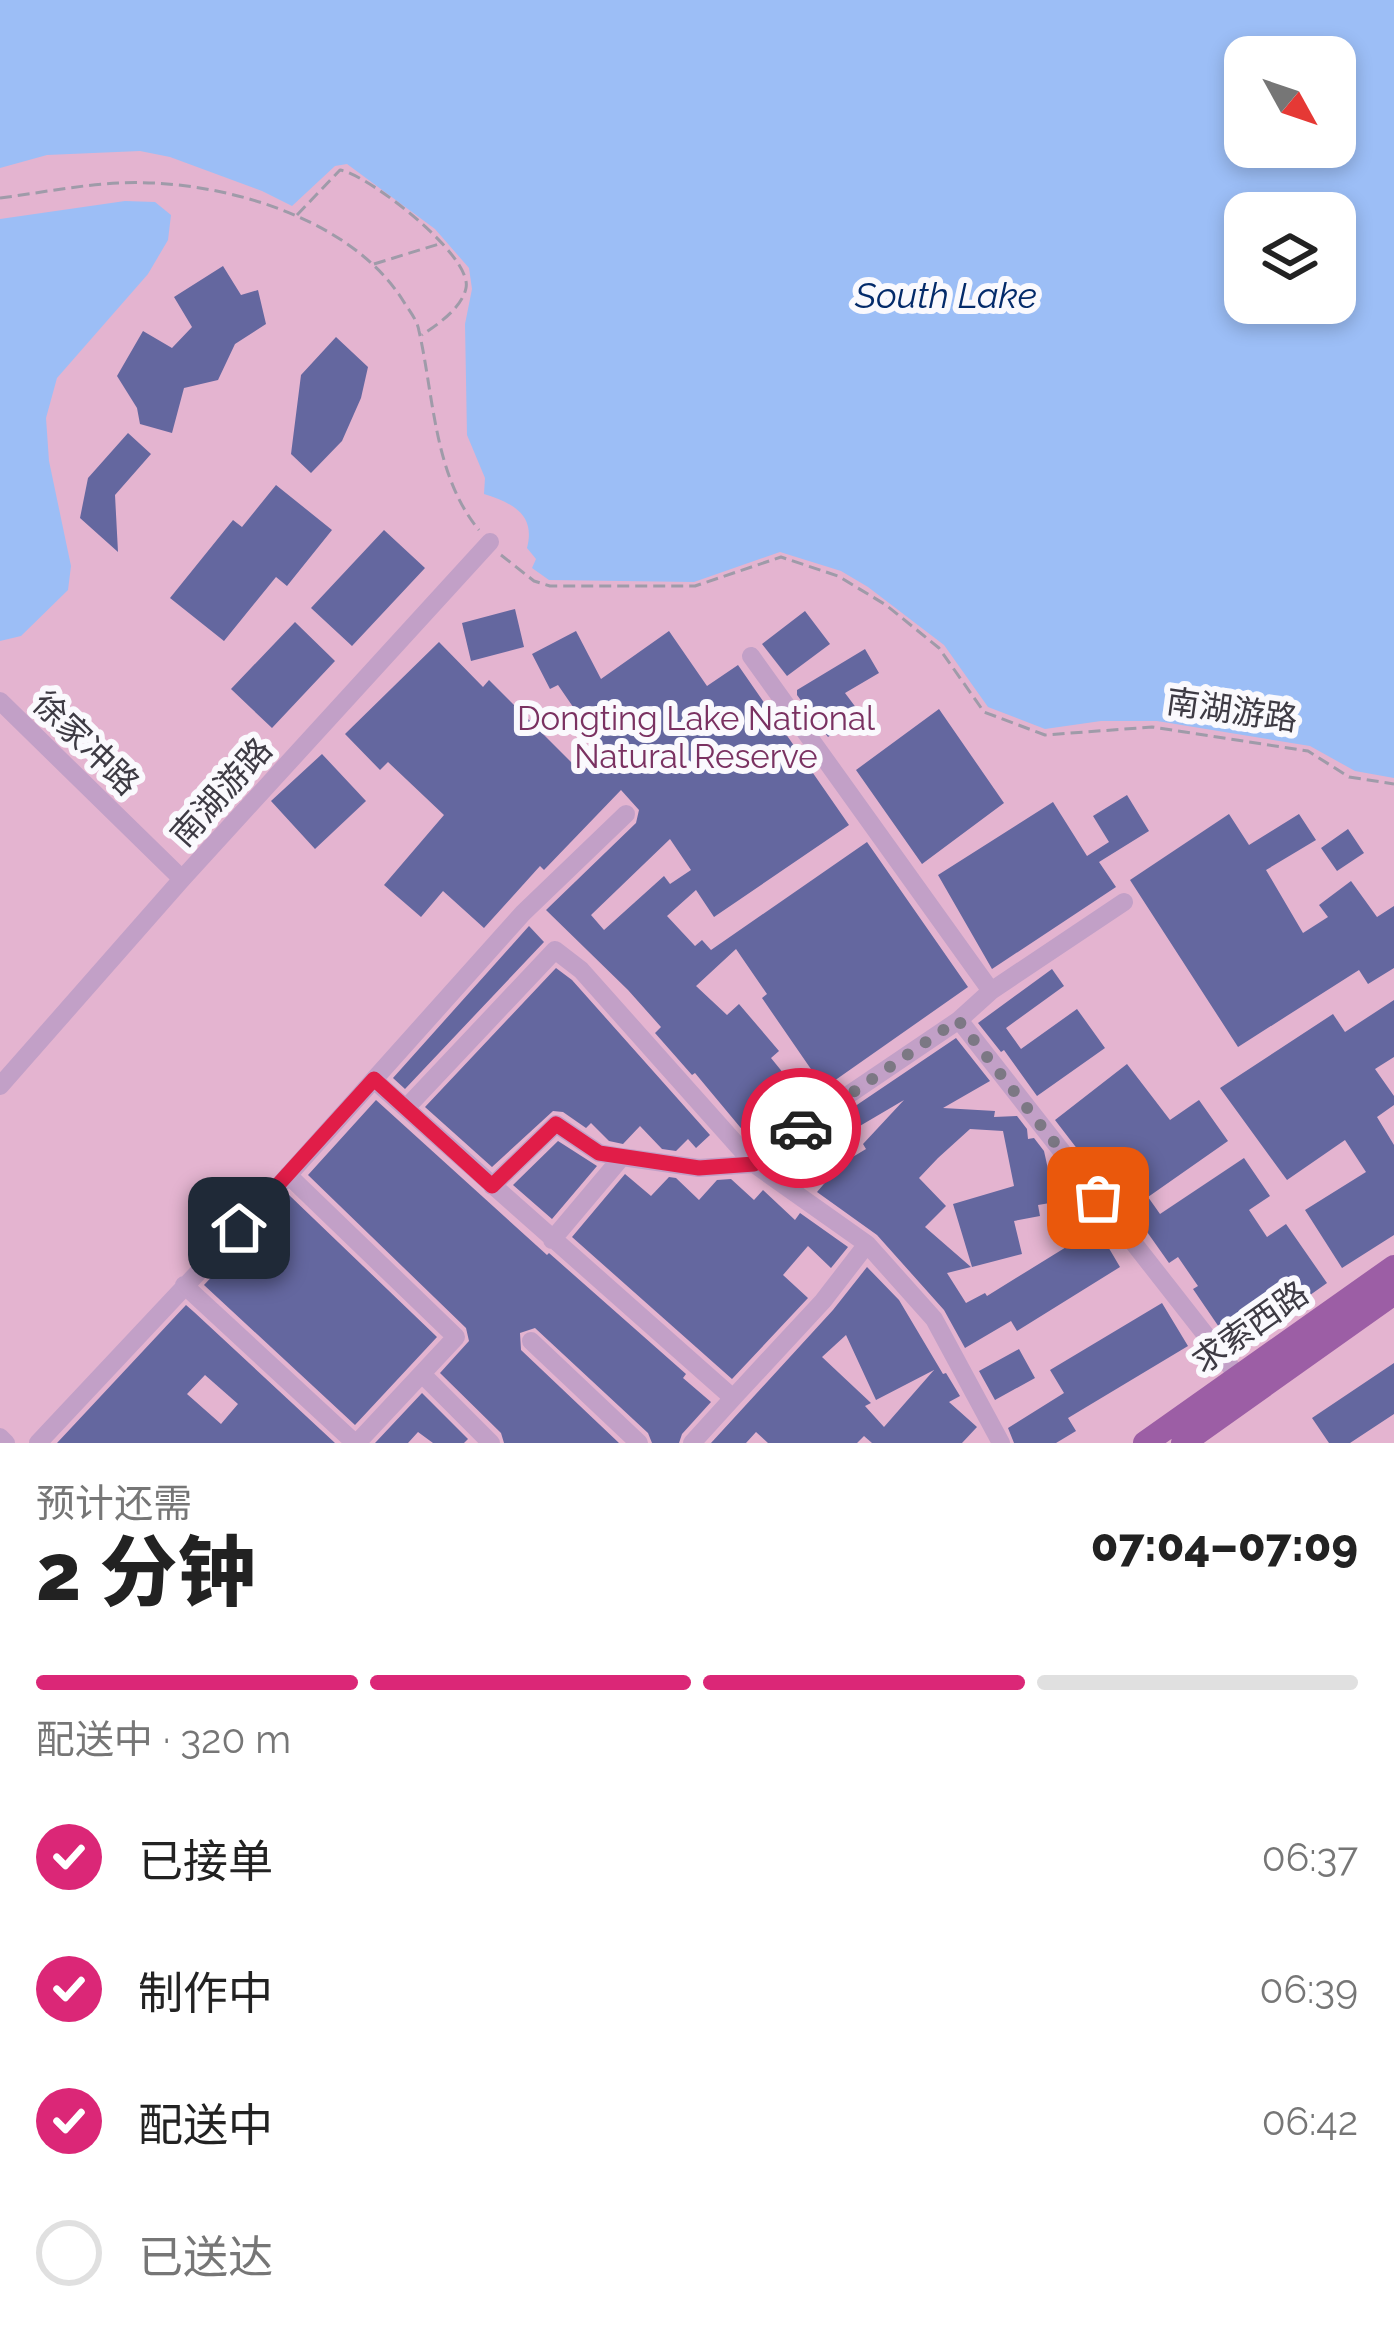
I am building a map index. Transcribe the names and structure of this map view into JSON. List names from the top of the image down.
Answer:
{
  "streets": {
    "main road": ["求索西路"],
    "street": ["南湖游路", "徐家冲路"]
  },
  "crossings": [
    ["南湖游路", "徐家冲路"]
  ],
  "water": ["South Lake"],
  "parks": ["Dongting Lake National Natural Reserve"],
  "north": "bottom right",
  "page": {
    "heading": ["2 分钟", "预计还需", "07:04–07:09"],
    "bar": "配送中 · 320 m",
    "list": [
      ["已接单", "06:37"],
      ["制作中", "06:39"],
      ["配送中", "06:42"],
      "已送达"
    ]
  }
}
